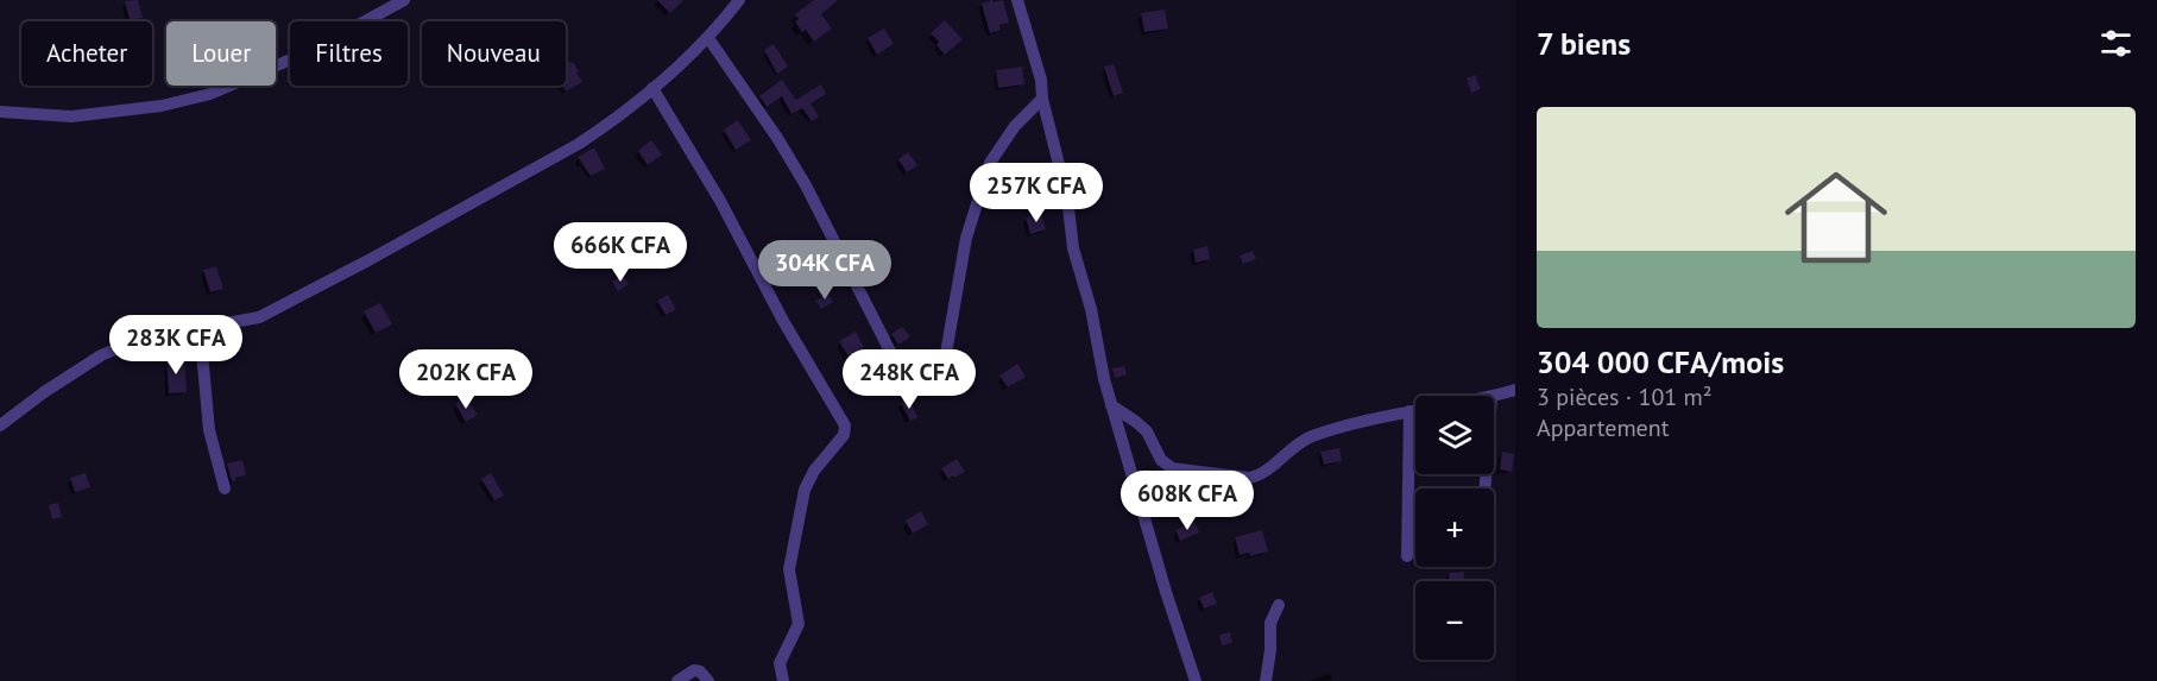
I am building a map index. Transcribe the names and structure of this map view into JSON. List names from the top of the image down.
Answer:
{
  "page": {
    "heading": "7 biens",
    "chip": [
      "Acheter",
      "Louer",
      "Filtres",
      "Nouveau"
    ],
    "list": [
      {
        "name": "304 000 CFA/mois",
        "note": "3 pièces · 101 m² · Appartement"
      }
    ],
    "price": [
      "257K CFA",
      "666K CFA",
      "304K CFA",
      "283K CFA",
      "202K CFA",
      "248K CFA",
      "608K CFA"
    ],
    "map_buttons": ["+", "−"]
  }
}
